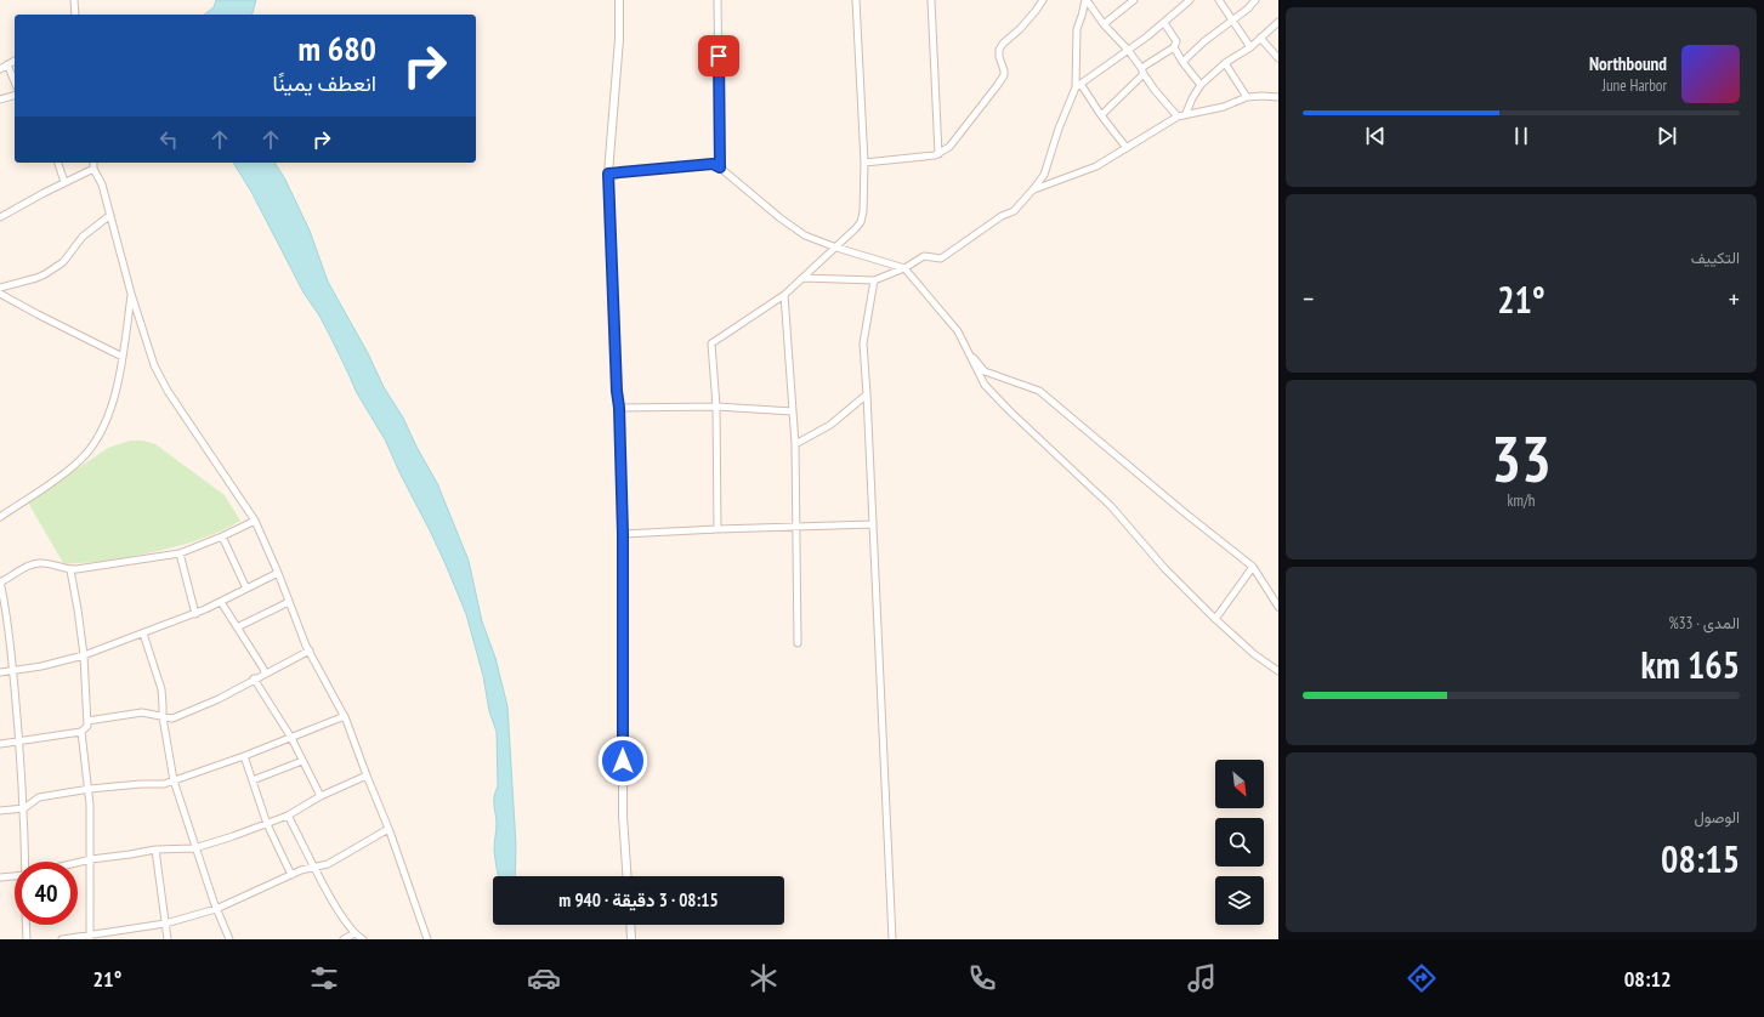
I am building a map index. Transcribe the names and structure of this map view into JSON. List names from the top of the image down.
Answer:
{
  "north": "bottom right",
  "page": {
    "turn": ["680 m", "انعطف يمينًا"],
    "song": ["Northbound", "June Harbor"],
    "tile": [
      "التكييف",
      ["33", "km/h"],
      ["المدى · 33%", "165 km"],
      ["الوصول", "08:15"]
    ],
    "heat": ["−", "21°", "+"],
    "limit": "40",
    "trip": "08:15 · 3 دقيقة · 940 m",
    "tabs": ["08:12", "21°"]
  }
}
